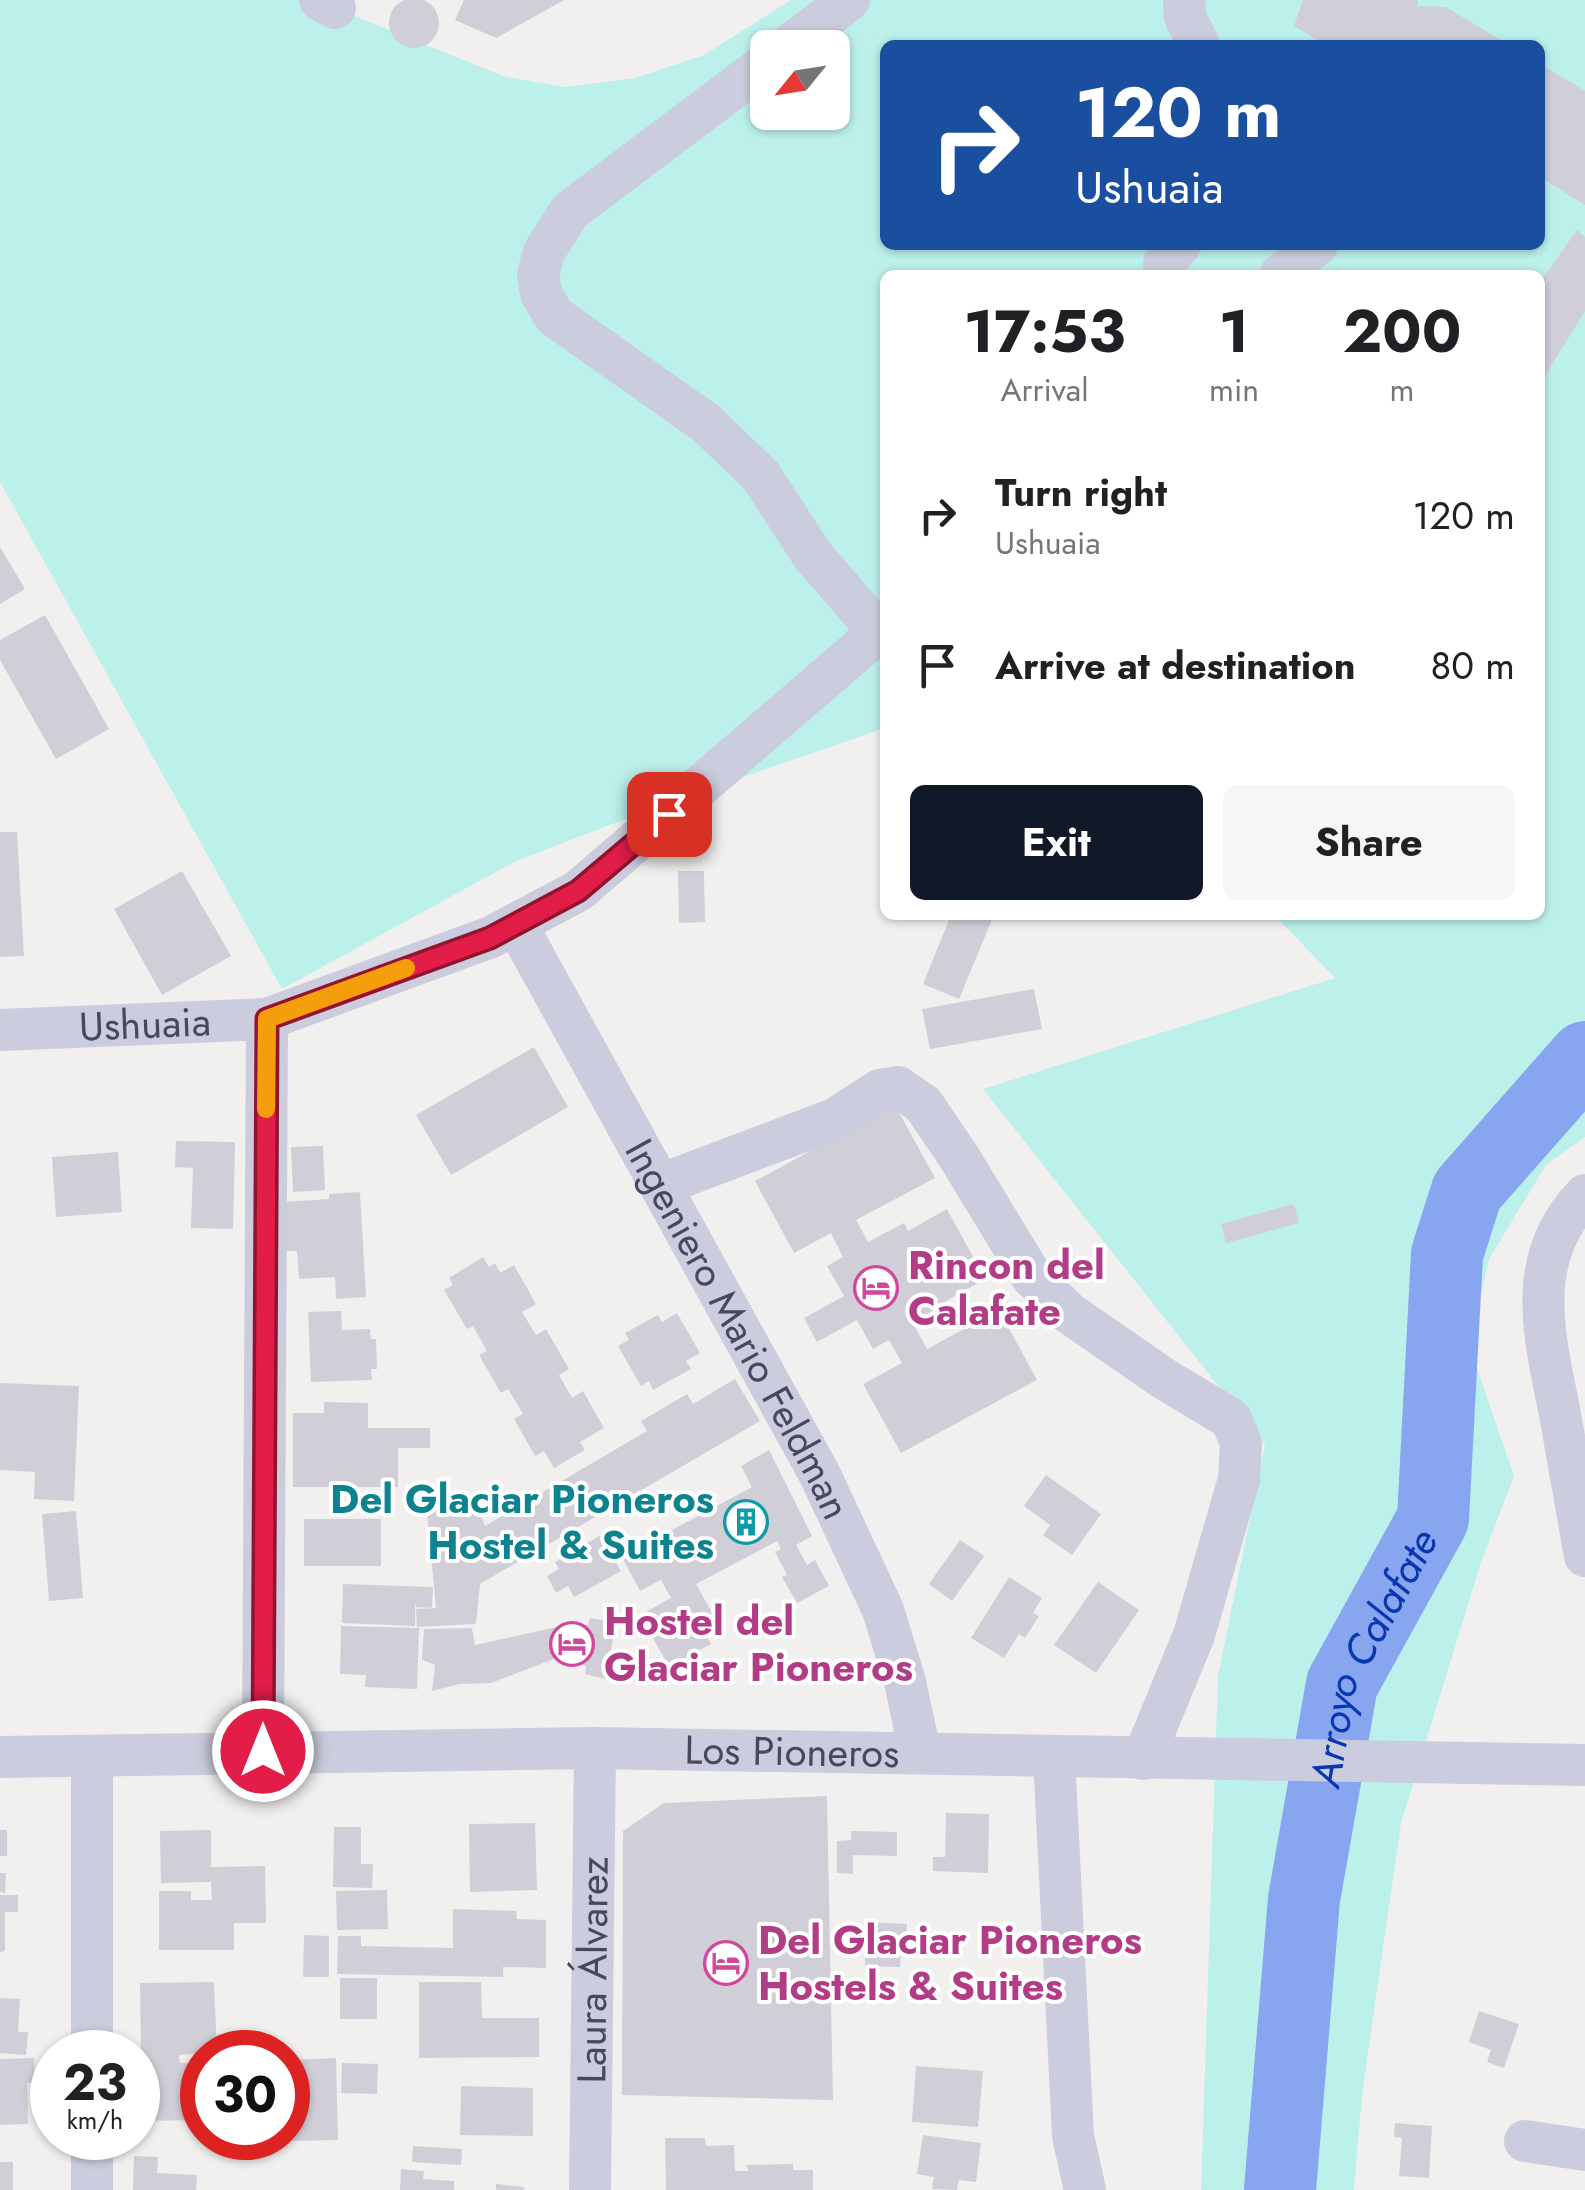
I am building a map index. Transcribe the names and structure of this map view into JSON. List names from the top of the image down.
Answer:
{
  "streets": {
    "street": [
      "Ushuaia",
      "Ingeniero Mario Feldman",
      "Los Pioneros",
      "Laura Álvarez"
    ]
  },
  "crossings": [
    ["Ushuaia", "Ingeniero Mario Feldman"],
    ["Ingeniero Mario Feldman", "Los Pioneros"],
    ["Los Pioneros", "Laura Álvarez"]
  ],
  "water": ["Arroyo Calafate"],
  "places": {
    "hotel": ["Rincon del Calafate", "Hostel del Glaciar Pioneros", "Del Glaciar Pioneros Hostels & Suites"],
    "building": ["Del Glaciar Pioneros Hostel & Suites"]
  },
  "north": "bottom left",
  "page": {
    "turn": ["120 m", "Ushuaia"],
    "eta": [
      "17:53",
      "Arrival",
      "1",
      "min",
      "200",
      "m"
    ],
    "list": [
      {
        "name": "Turn right",
        "note": "Ushuaia",
        "value": "120 m"
      },
      {
        "name": "Arrive at destination",
        "value": "80 m"
      }
    ],
    "buttons": ["Exit", "Share"],
    "speed": "23 km/h",
    "limit": "30"
  }
}
